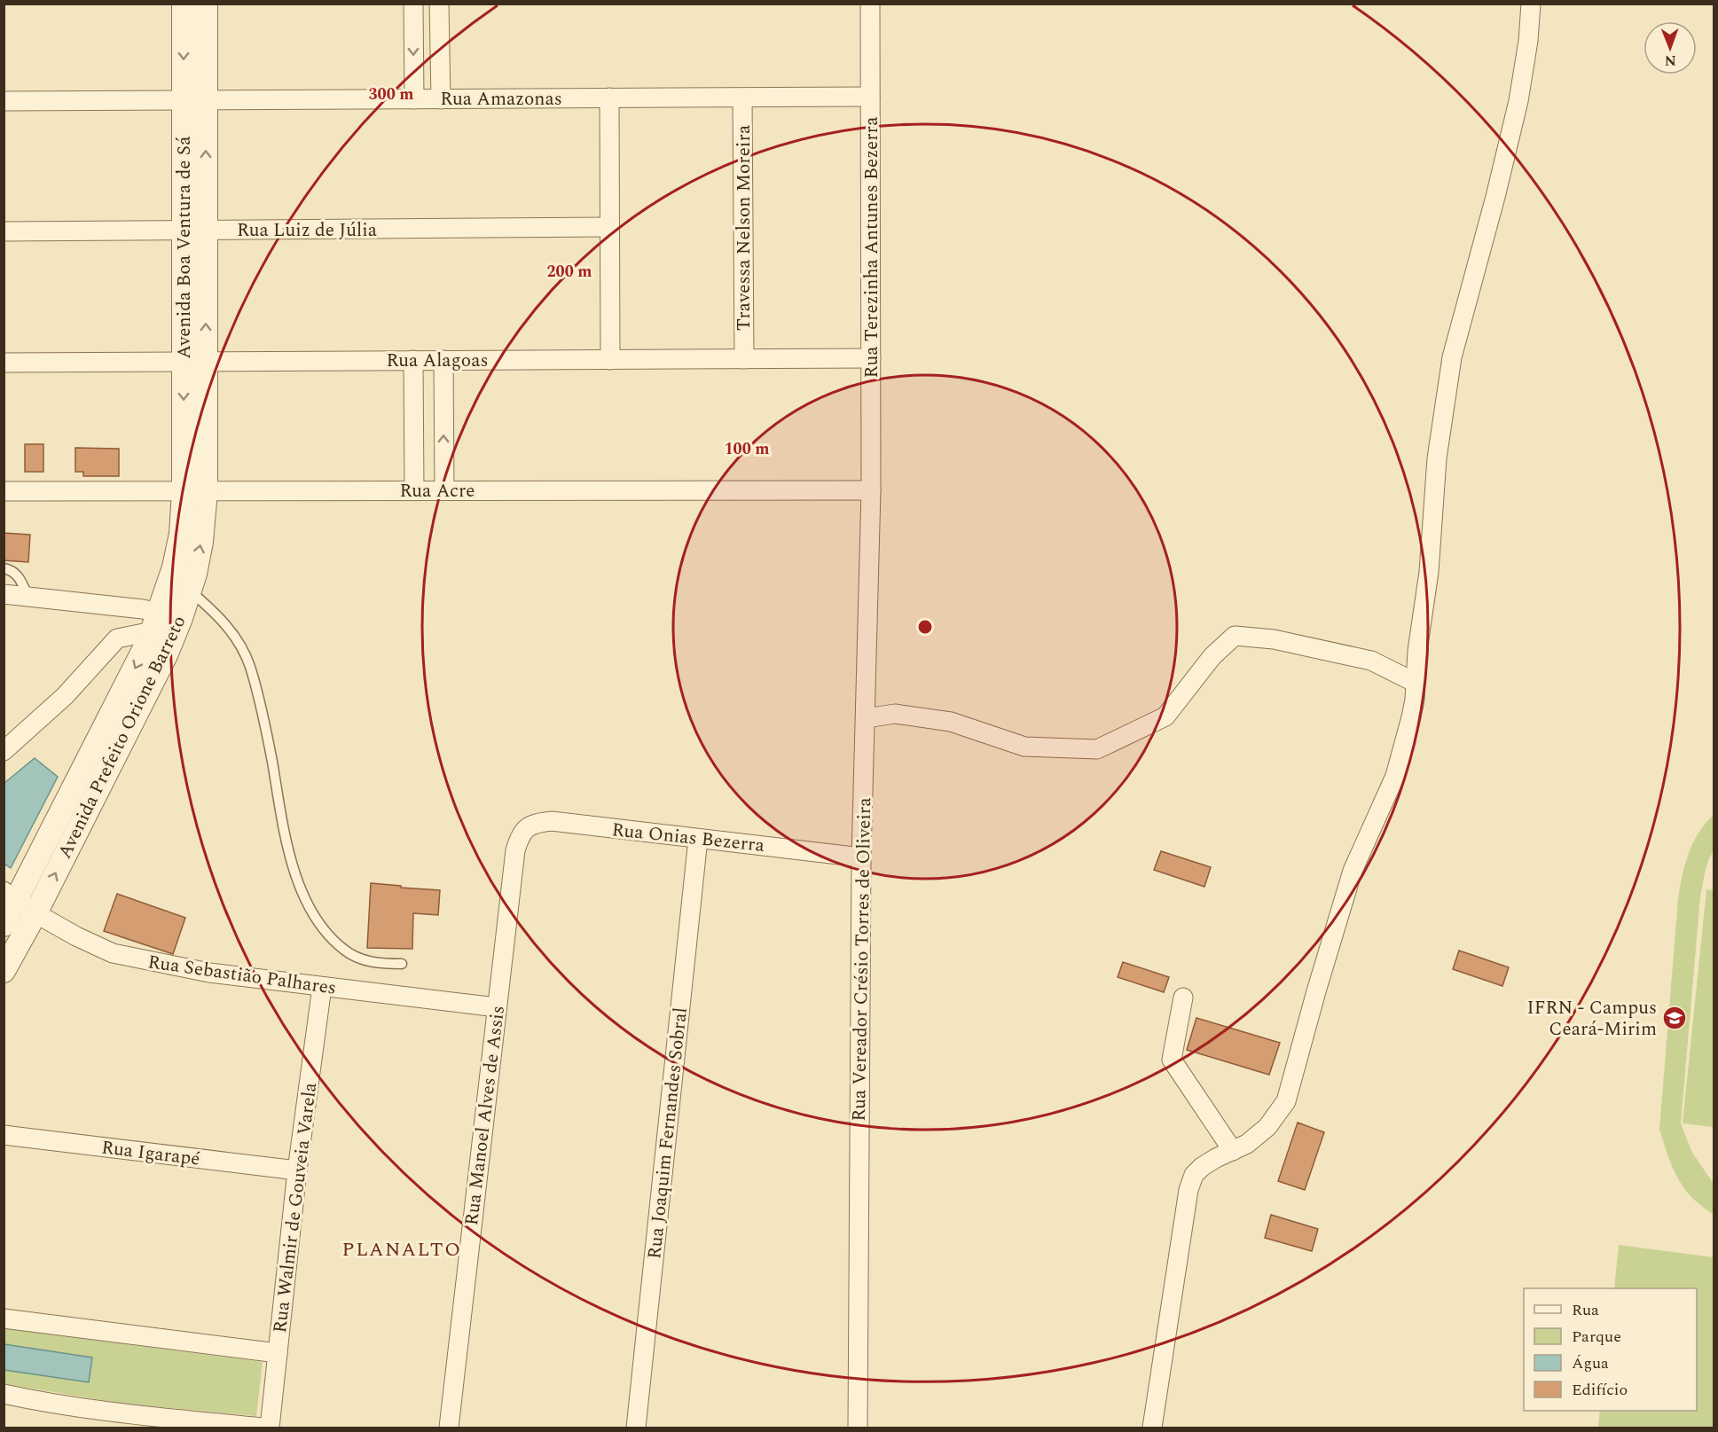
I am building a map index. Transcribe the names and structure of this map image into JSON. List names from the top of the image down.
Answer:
{
  "streets": {
    "street": [
      "Rua Amazonas",
      "Travessa Nelson Moreira",
      "Rua Luiz de Júlia",
      "Avenida Boa Ventura de Sá",
      "Rua Terezinha Antunes Bezerra",
      "Rua Alagoas",
      "Rua Acre",
      "Avenida Prefeito Orione Barreto",
      "Rua Onias Bezerra",
      "Rua Vereador Crésio Torres de Oliveira",
      "Rua Sebastião Palhares",
      "Rua Manoel Alves de Assis",
      "Rua Joaquim Fernandes Sobral",
      "Rua Igarapé",
      "Rua Walmir de Gouveia Varela"
    ]
  },
  "crossings": [
    ["Rua Amazonas", "Travessa Nelson Moreira"],
    ["Rua Amazonas", "Avenida Boa Ventura de Sá"],
    ["Rua Amazonas", "Rua Terezinha Antunes Bezerra"],
    ["Travessa Nelson Moreira", "Rua Alagoas"],
    ["Rua Luiz de Júlia", "Avenida Boa Ventura de Sá"],
    ["Avenida Boa Ventura de Sá", "Rua Alagoas"],
    ["Avenida Boa Ventura de Sá", "Rua Acre"],
    ["Avenida Boa Ventura de Sá", "Avenida Prefeito Orione Barreto"],
    ["Rua Terezinha Antunes Bezerra", "Rua Alagoas"],
    ["Rua Terezinha Antunes Bezerra", "Rua Acre"],
    ["Rua Terezinha Antunes Bezerra", "Rua Vereador Crésio Torres de Oliveira"],
    ["Rua Acre", "Avenida Prefeito Orione Barreto"],
    ["Rua Acre", "Rua Vereador Crésio Torres de Oliveira"],
    ["Avenida Prefeito Orione Barreto", "Rua Sebastião Palhares"],
    ["Rua Onias Bezerra", "Rua Vereador Crésio Torres de Oliveira"],
    ["Rua Onias Bezerra", "Rua Manoel Alves de Assis"],
    ["Rua Onias Bezerra", "Rua Joaquim Fernandes Sobral"],
    ["Rua Sebastião Palhares", "Rua Manoel Alves de Assis"],
    ["Rua Sebastião Palhares", "Rua Walmir de Gouveia Varela"],
    ["Rua Igarapé", "Rua Walmir de Gouveia Varela"]
  ],
  "districts": ["PLANALTO"],
  "places": {
    "school or university": ["IFRN - Campus Ceará-Mirim"]
  },
  "legend": [
    "Rua",
    "Parque",
    "Água",
    "Edifício"
  ],
  "north": "bottom",
  "rings": ["300 m", "200 m", "100 m"]
}
